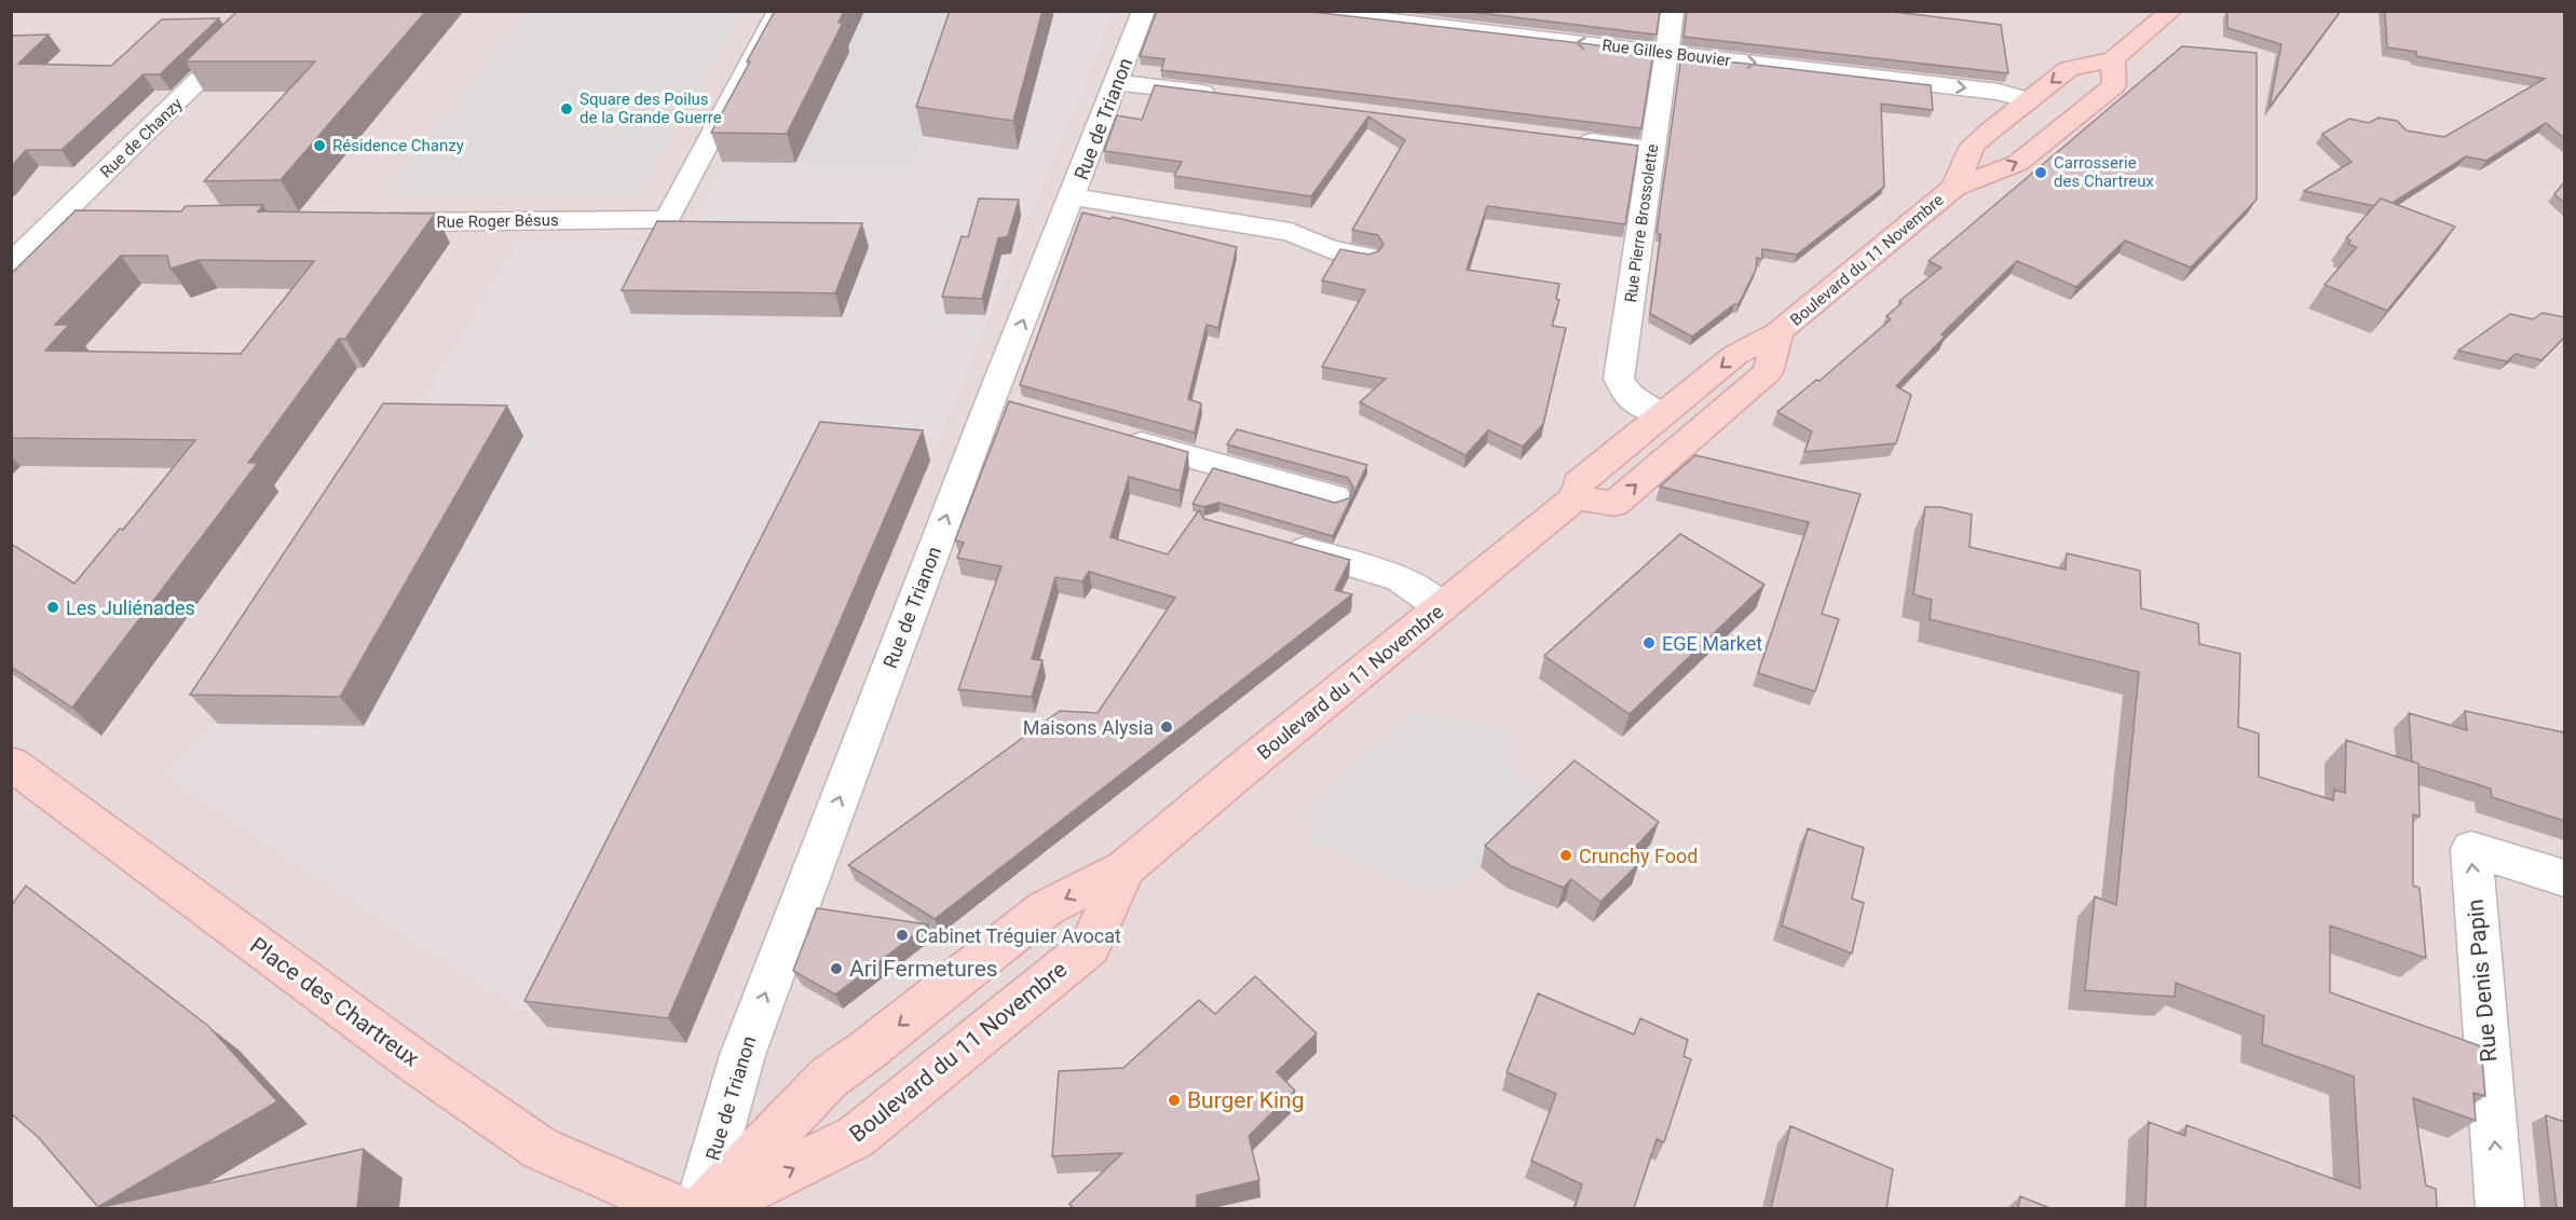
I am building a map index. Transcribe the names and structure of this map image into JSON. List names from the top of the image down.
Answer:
{
  "streets": {
    "main road": ["Boulevard du 11 Novembre", "Place des Chartreux"],
    "street": [
      "Rue Gilles Bouvier",
      "Rue de Trianon",
      "Rue de Chanzy",
      "Rue Roger Bésus",
      "Rue Pierre Brossolette",
      "Rue Denis Papin"
    ]
  },
  "crossings": [
    ["Rue Gilles Bouvier", "Rue Pierre Brossolette"],
    ["Rue Gilles Bouvier", "Boulevard du 11 Novembre"],
    ["Rue Pierre Brossolette", "Boulevard du 11 Novembre"]
  ],
  "one_way": ["Rue de Trianon"],
  "places": [
    "Square des Poilus de la Grande Guerre",
    "Résidence Chanzy",
    "Carrosserie des Chartreux",
    "Les Juliénades",
    "EGE Market",
    "Maisons Alysia",
    "Crunchy Food",
    "Cabinet Tréguier Avocat",
    "Ari Fermetures",
    "Burger King"
  ]
}
